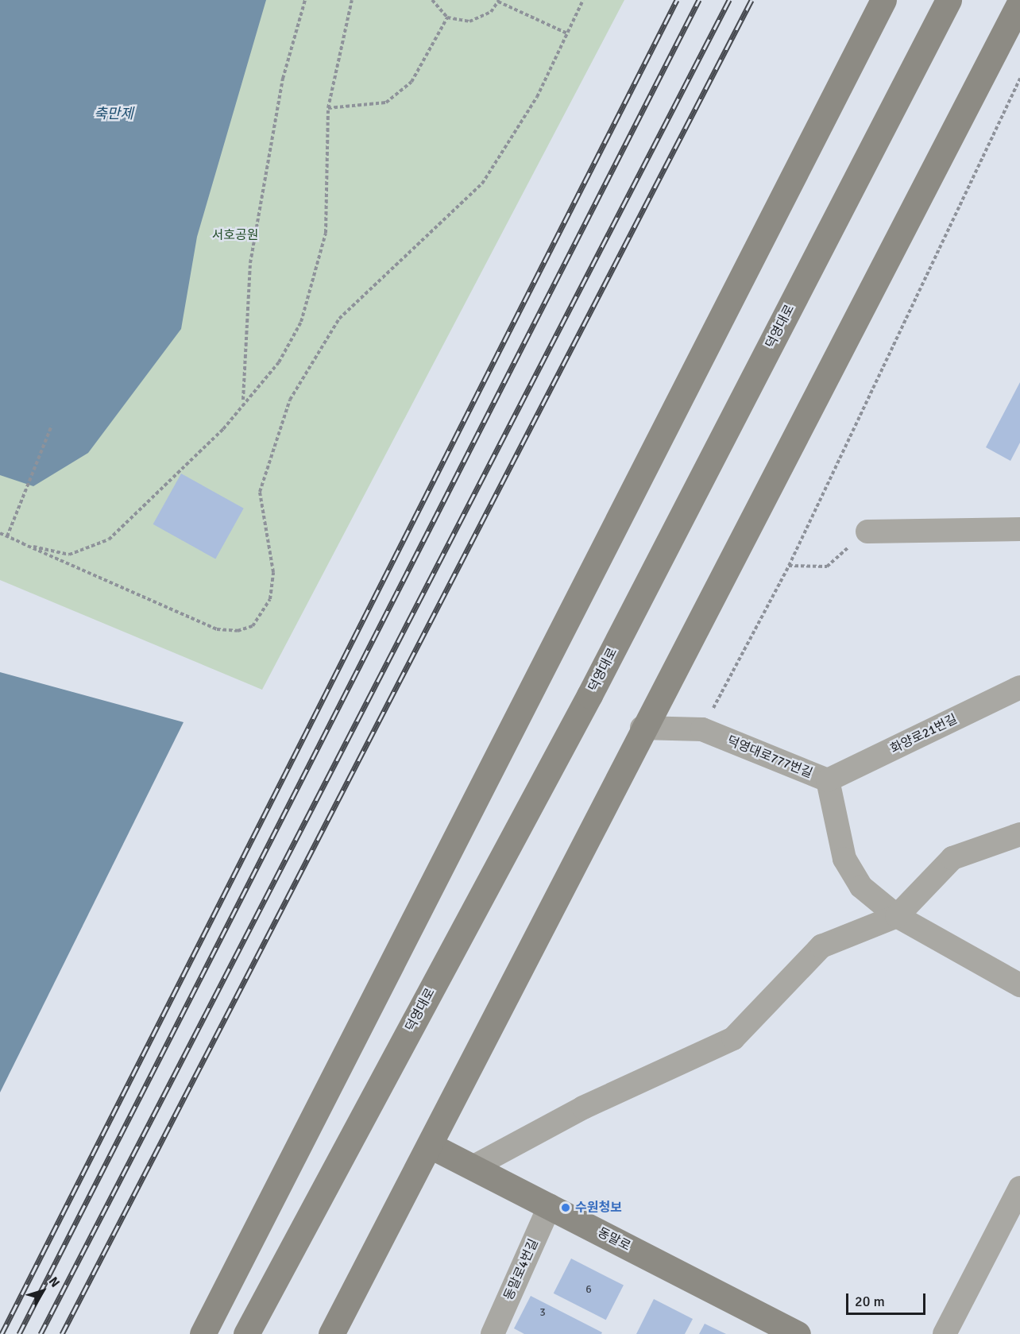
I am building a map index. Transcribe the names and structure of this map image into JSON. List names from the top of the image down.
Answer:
{
  "streets": {
    "main road": ["덕영대로", "동말로"],
    "street": ["화양로21번길", "덕영대로777번길", "동말로4번길"]
  },
  "crossings": [
    ["화양로21번길", "덕영대로777번길"],
    ["동말로", "동말로4번길"]
  ],
  "water": ["축만제"],
  "parks": ["서호공원"],
  "places": ["수원청보"],
  "house_numbers": ["6", "3"],
  "scale_bar": "20 m",
  "north": "top right"
}
